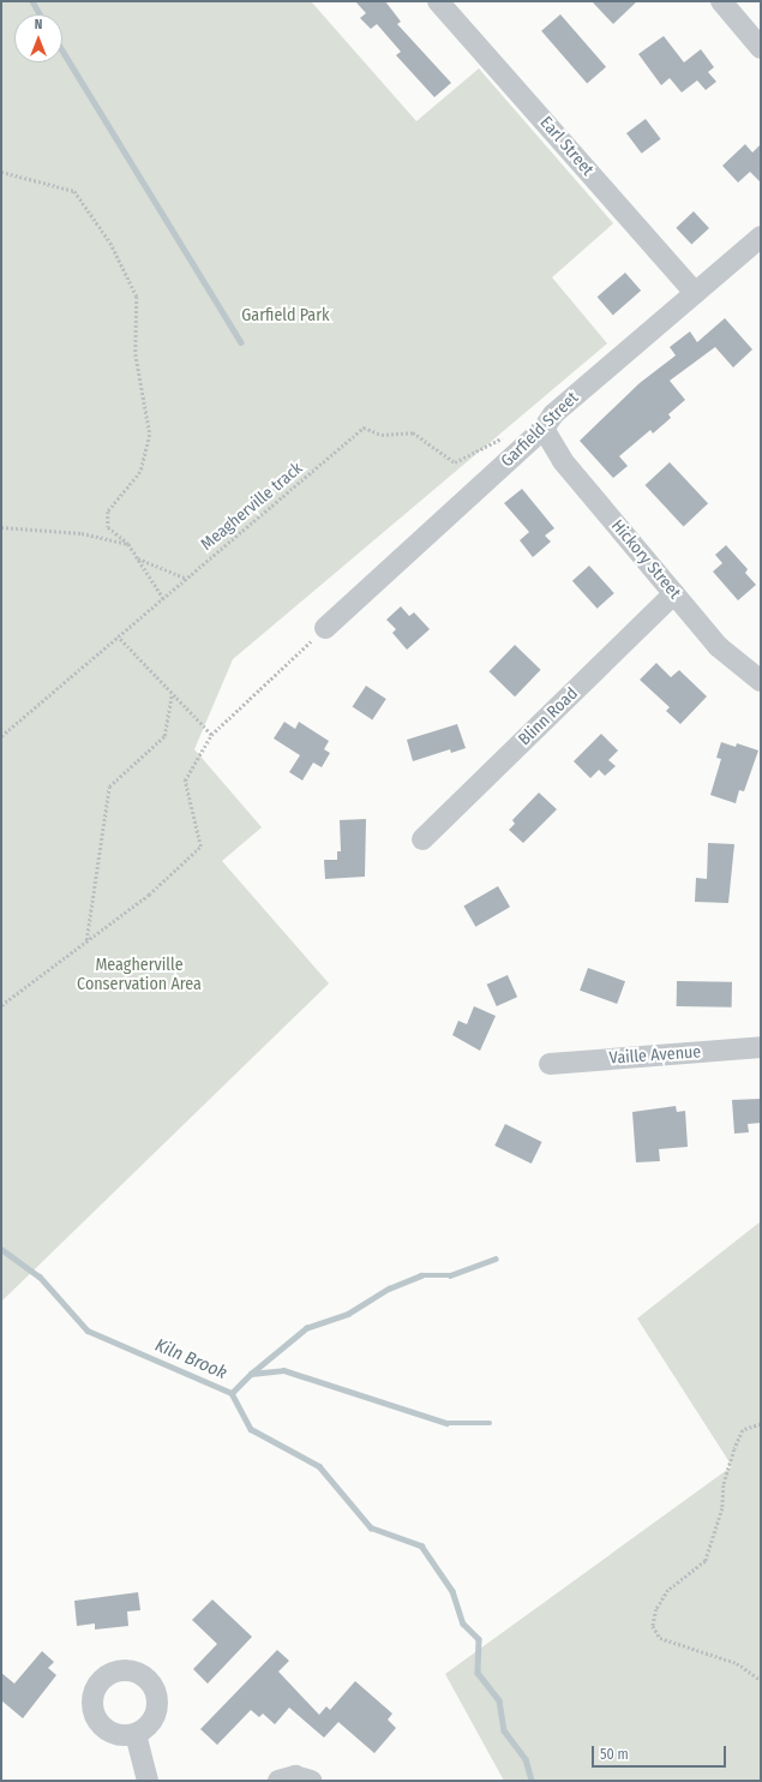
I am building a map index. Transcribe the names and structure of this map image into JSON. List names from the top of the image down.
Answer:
{
  "streets": {
    "street": [
      "Earl Street",
      "Garfield Street",
      "Hickory Street",
      "Blinn Road",
      "Vaille Avenue"
    ],
    "path": ["Meagherville track"]
  },
  "crossings": [
    ["Earl Street", "Garfield Street"],
    ["Garfield Street", "Hickory Street"],
    ["Hickory Street", "Blinn Road"]
  ],
  "water": ["Kiln Brook"],
  "parks": ["Garfield Park", "Meagherville Conservation Area"],
  "scale_bar": "50 m",
  "north": "top"
}
